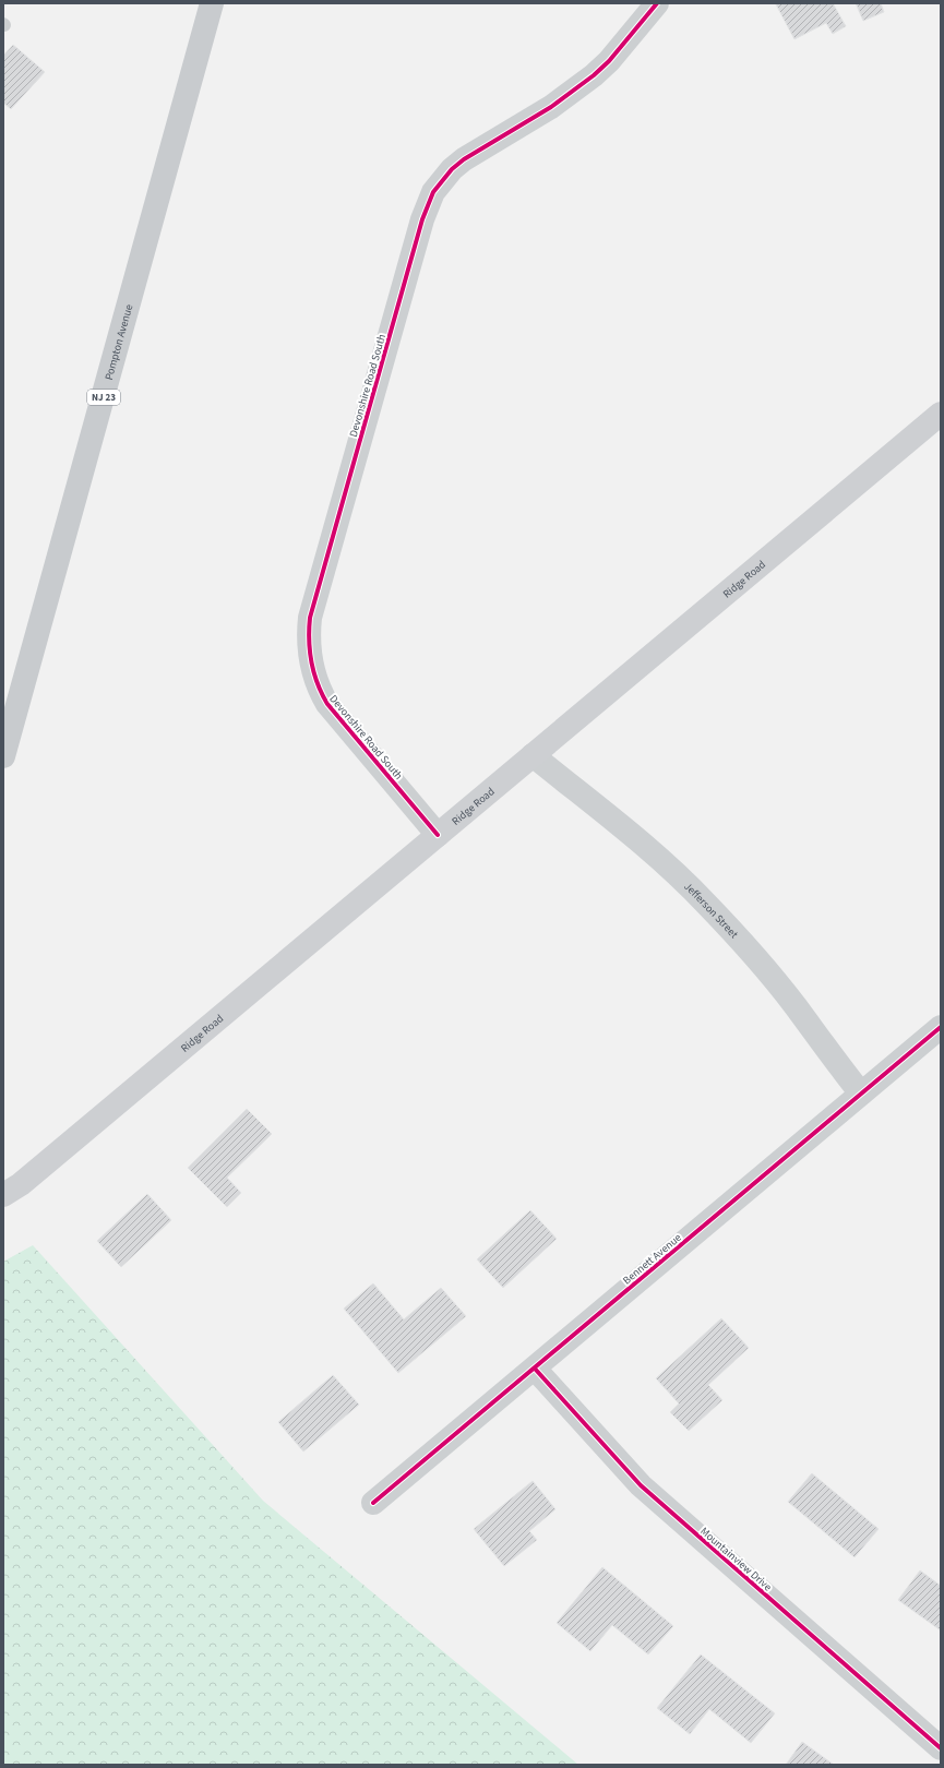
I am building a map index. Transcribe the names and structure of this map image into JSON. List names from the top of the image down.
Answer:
{
  "streets": {
    "main road": ["Pompton Avenue", "NJ 23", "Ridge Road"],
    "street": [
      "Devonshire Road South",
      "Jefferson Street",
      "Bennett Avenue",
      "Mountainview Drive"
    ]
  },
  "crossings": [
    ["Devonshire Road South", "Ridge Road"],
    ["Ridge Road", "Jefferson Street"],
    ["Jefferson Street", "Bennett Avenue"],
    ["Bennett Avenue", "Mountainview Drive"]
  ]
}
